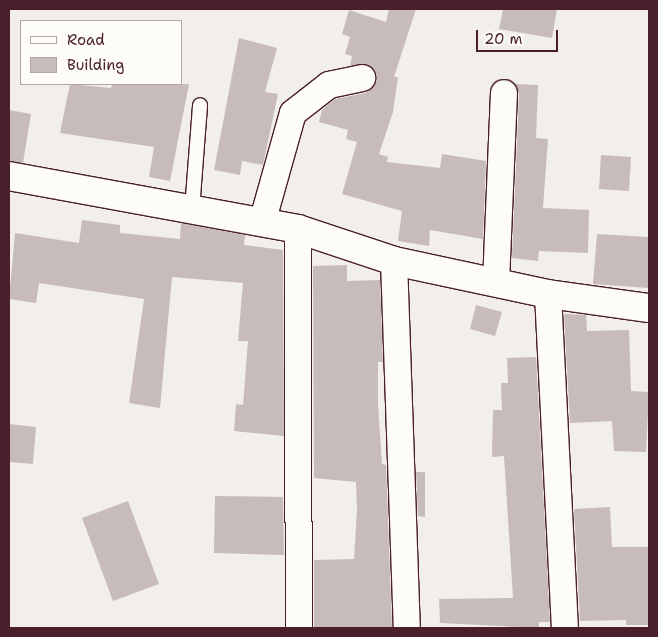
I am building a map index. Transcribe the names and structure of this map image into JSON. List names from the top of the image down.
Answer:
{
  "legend": ["Road", "Building"],
  "scale_bar": "20 m"
}
